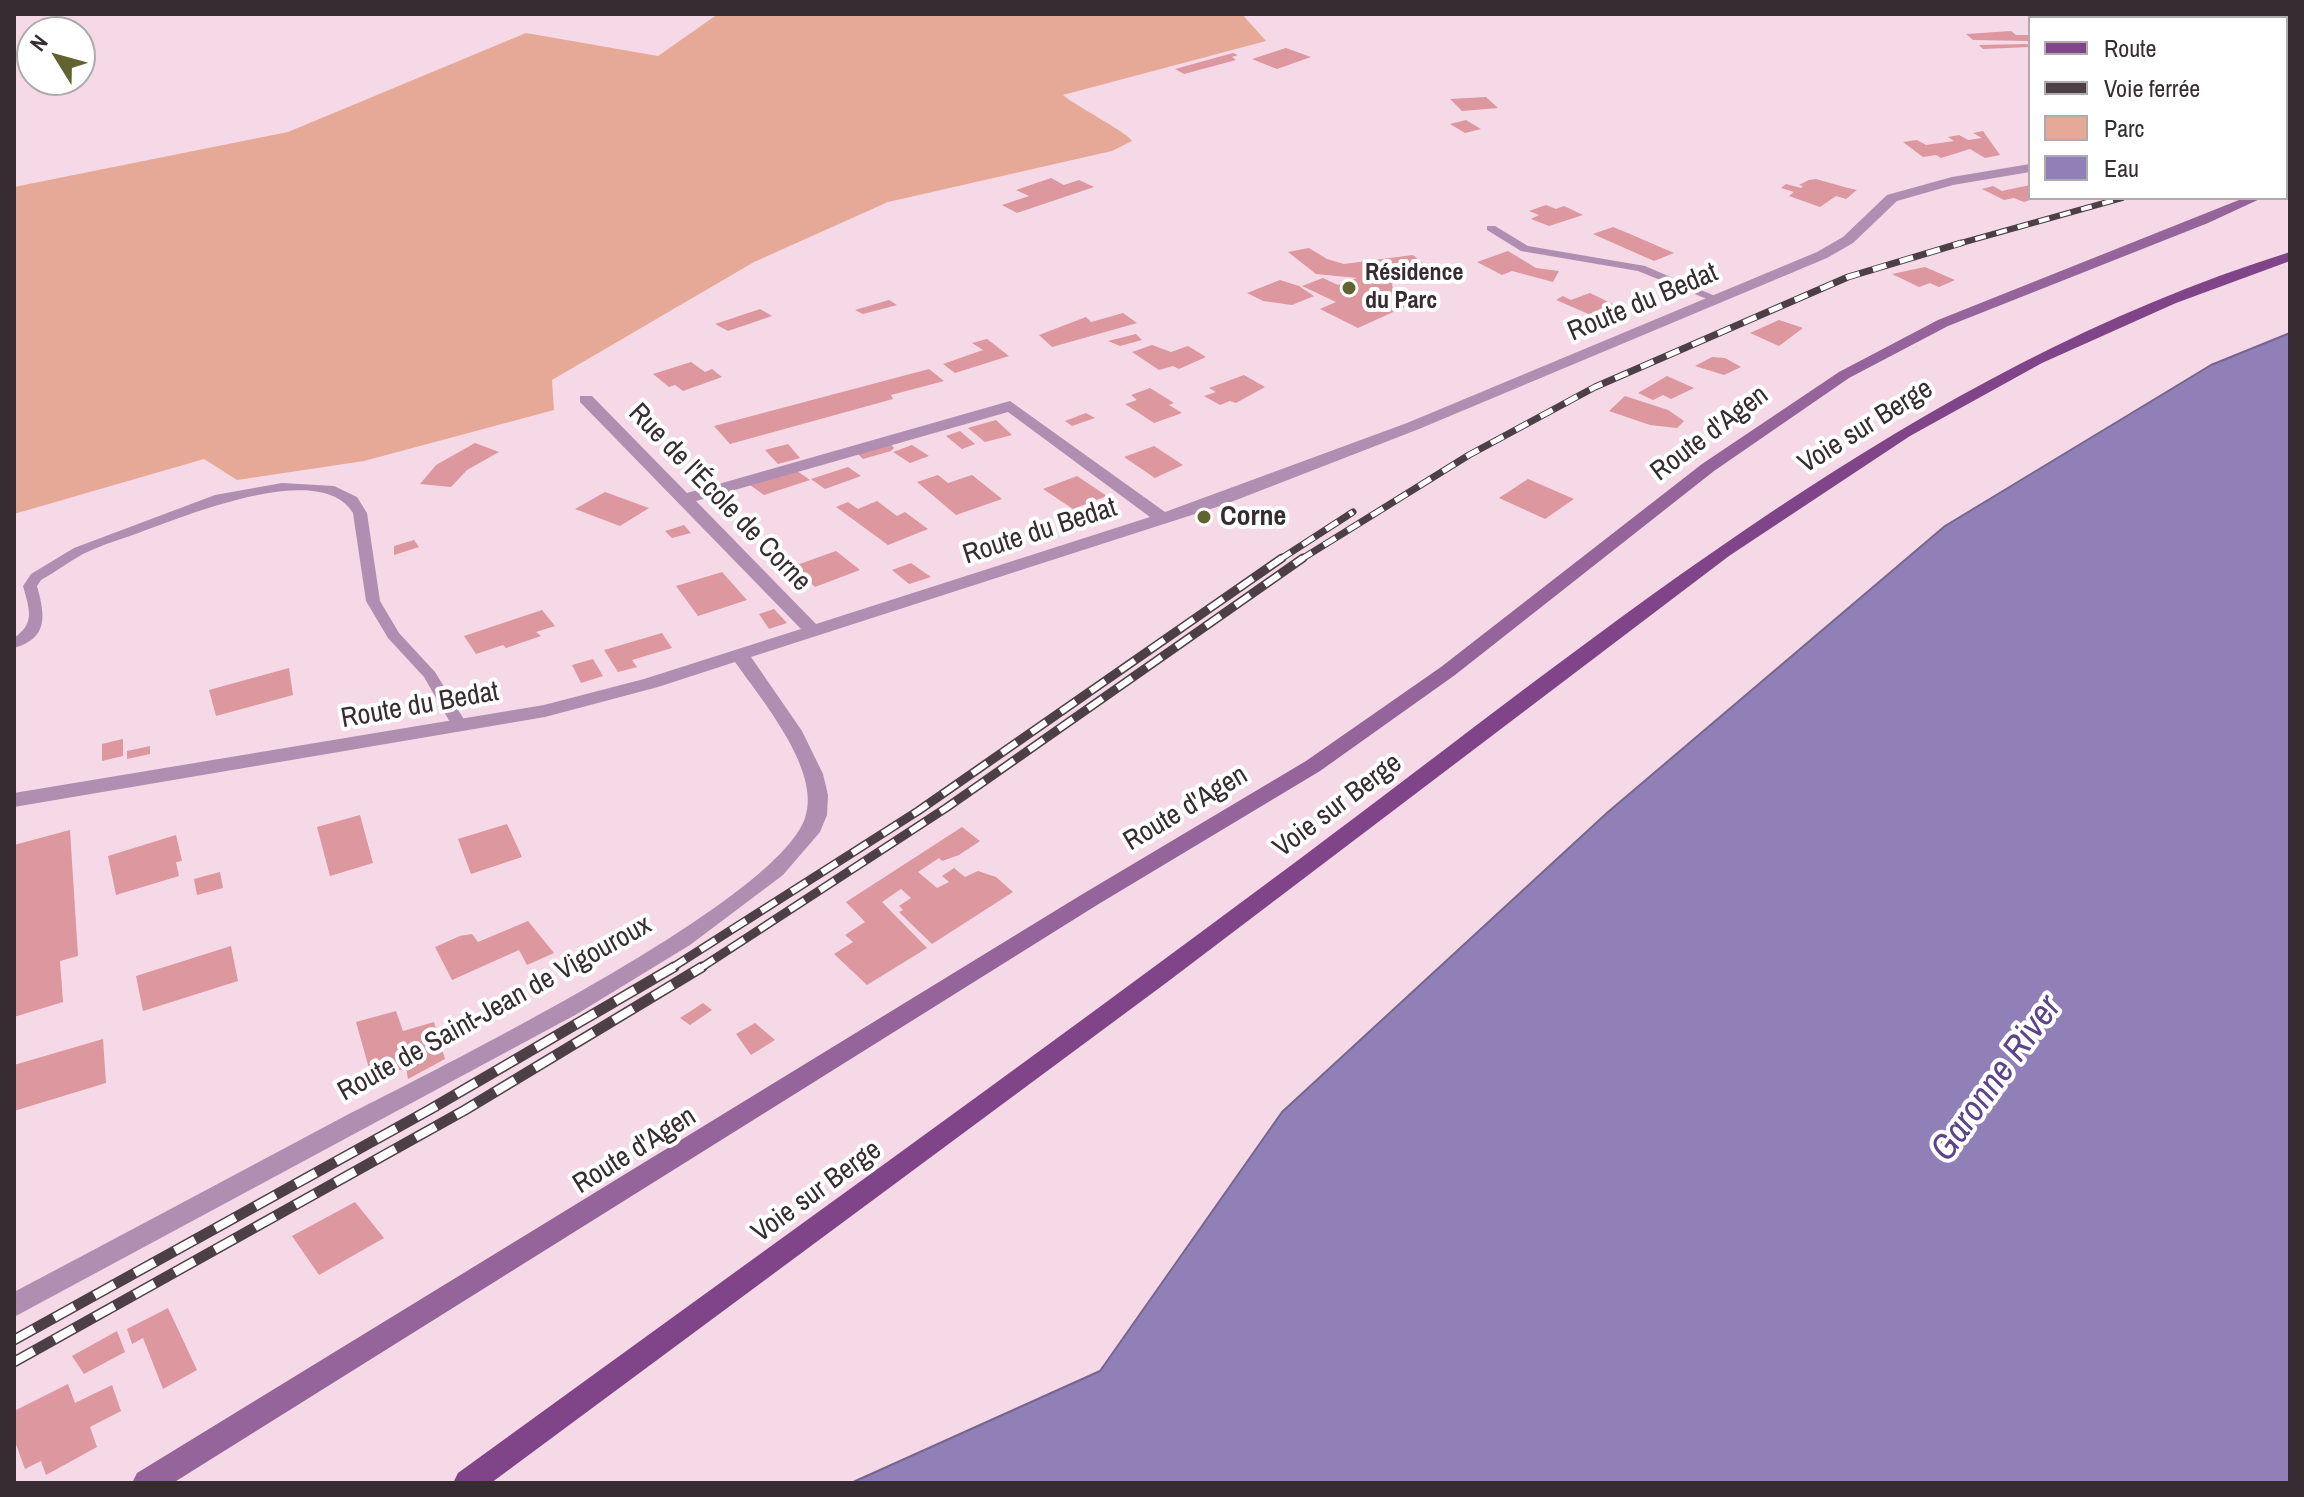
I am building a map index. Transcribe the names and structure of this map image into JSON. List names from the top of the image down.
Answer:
{
  "streets": {
    "main road": ["Voie sur Berge", "Route d'Agen"],
    "street": ["Route du Bedat", "Rue de l'École de Corne", "Route de Saint-Jean de Vigouroux"]
  },
  "crossings": [
    ["Route du Bedat", "Rue de l'École de Corne"],
    ["Route du Bedat", "Route de Saint-Jean de Vigouroux"]
  ],
  "water": ["Garonne River"],
  "places": ["Résidence du Parc", "Corne"],
  "legend": [
    "Route",
    "Voie ferrée",
    "Parc",
    "Eau"
  ],
  "north": "top left"
}
